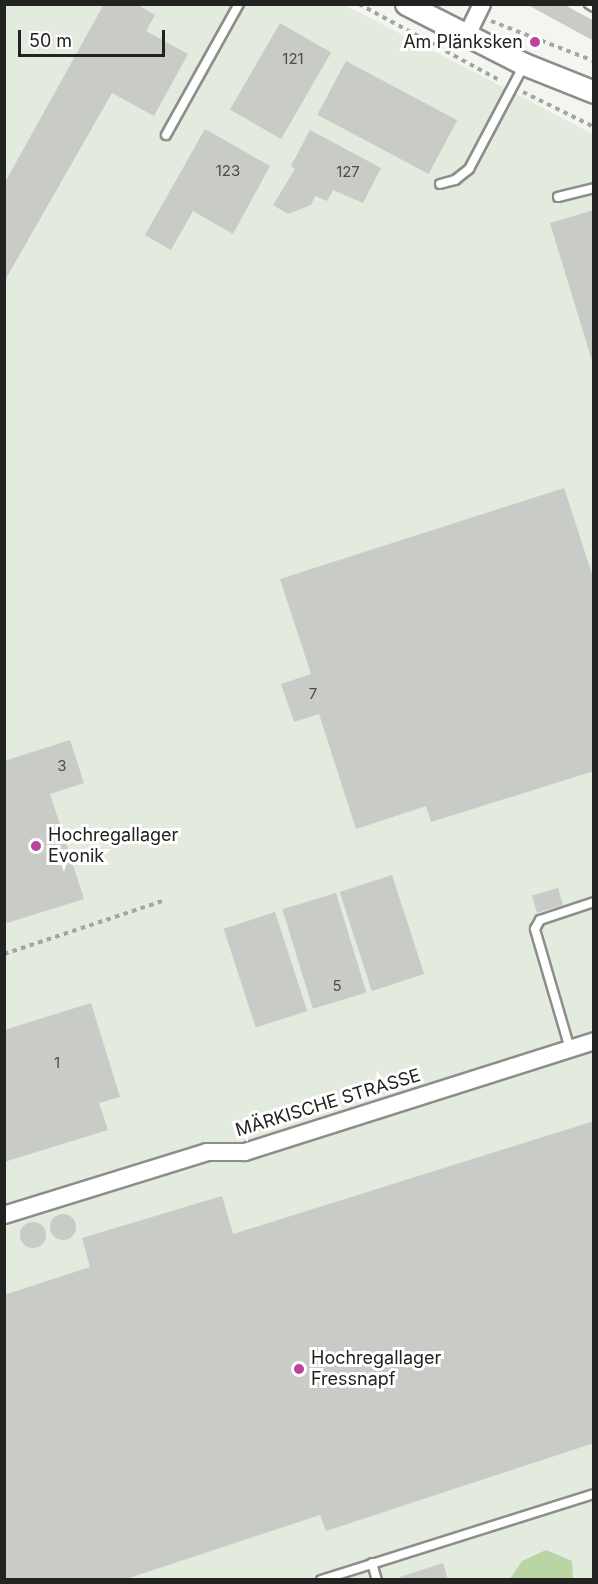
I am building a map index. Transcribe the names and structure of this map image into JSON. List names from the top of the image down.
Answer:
{
  "streets": {
    "street": ["MÄRKISCHE STRASSE"]
  },
  "places": ["Am Plänksken", "Hochregallager Evonik", "Hochregallager Fressnapf"],
  "house_numbers": [
    "121",
    "123",
    "127",
    "7",
    "3",
    "5",
    "1"
  ],
  "scale_bar": "50 m"
}
